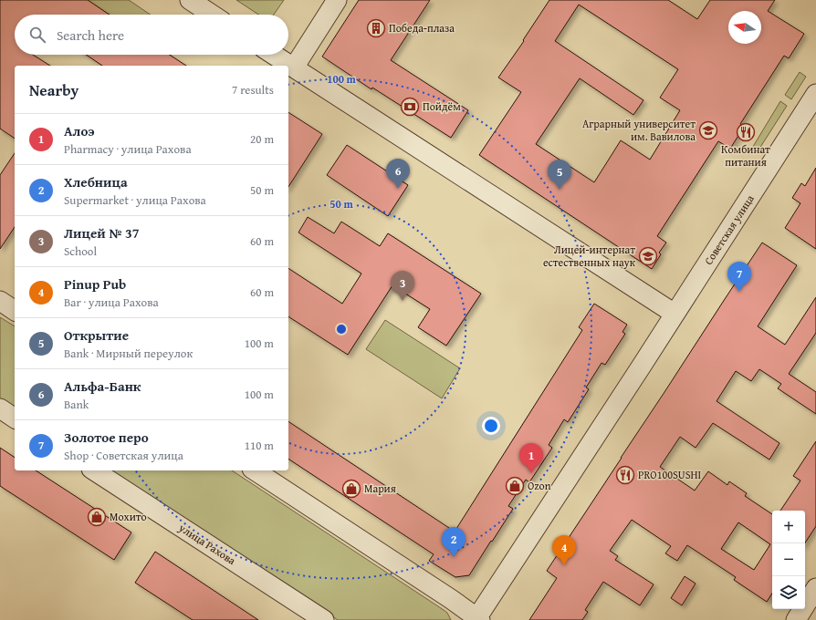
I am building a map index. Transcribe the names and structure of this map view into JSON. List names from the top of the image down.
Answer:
{
  "streets": {
    "street": ["Советская улица", "улица Рахова"]
  },
  "places": {
    "building": ["Победа-плаза"],
    "bank": ["Пойдём"],
    "school or university": ["Аграрный университет им. Вавилова", "Лицей-интернат естественных наук"],
    "restaurant": ["Комбинат питания", "PRO100SUSHI"],
    "shop": ["Ozon", "Мария", "Мохито"]
  },
  "north": "left",
  "page": {
    "search": "Search here",
    "heading": ["Nearby", "7 results"],
    "list": [
      {
        "mark": "1",
        "name": "Алоэ",
        "note": "Pharmacy · улица Рахова",
        "value": "20 m"
      },
      {
        "mark": "2",
        "name": "Хлебница",
        "note": "Supermarket · улица Рахова",
        "value": "50 m"
      },
      {
        "mark": "3",
        "name": "Лицей № 37",
        "note": "School",
        "value": "60 m"
      },
      {
        "mark": "4",
        "name": "Pinup Pub",
        "note": "Bar · улица Рахова",
        "value": "60 m"
      },
      {
        "mark": "5",
        "name": "Открытие",
        "note": "Bank · Мирный переулок",
        "value": "100 m"
      },
      {
        "mark": "6",
        "name": "Альфа-Банк",
        "note": "Bank",
        "value": "100 m"
      },
      {
        "mark": "7",
        "name": "Золотое перо",
        "note": "Shop · Советская улица",
        "value": "110 m"
      }
    ],
    "pins": [
      "6",
      "5",
      "7",
      "3",
      "1",
      "2",
      "4"
    ],
    "map_buttons": ["+", "−"]
  },
  "rings": ["100 m", "50 m"]
}
